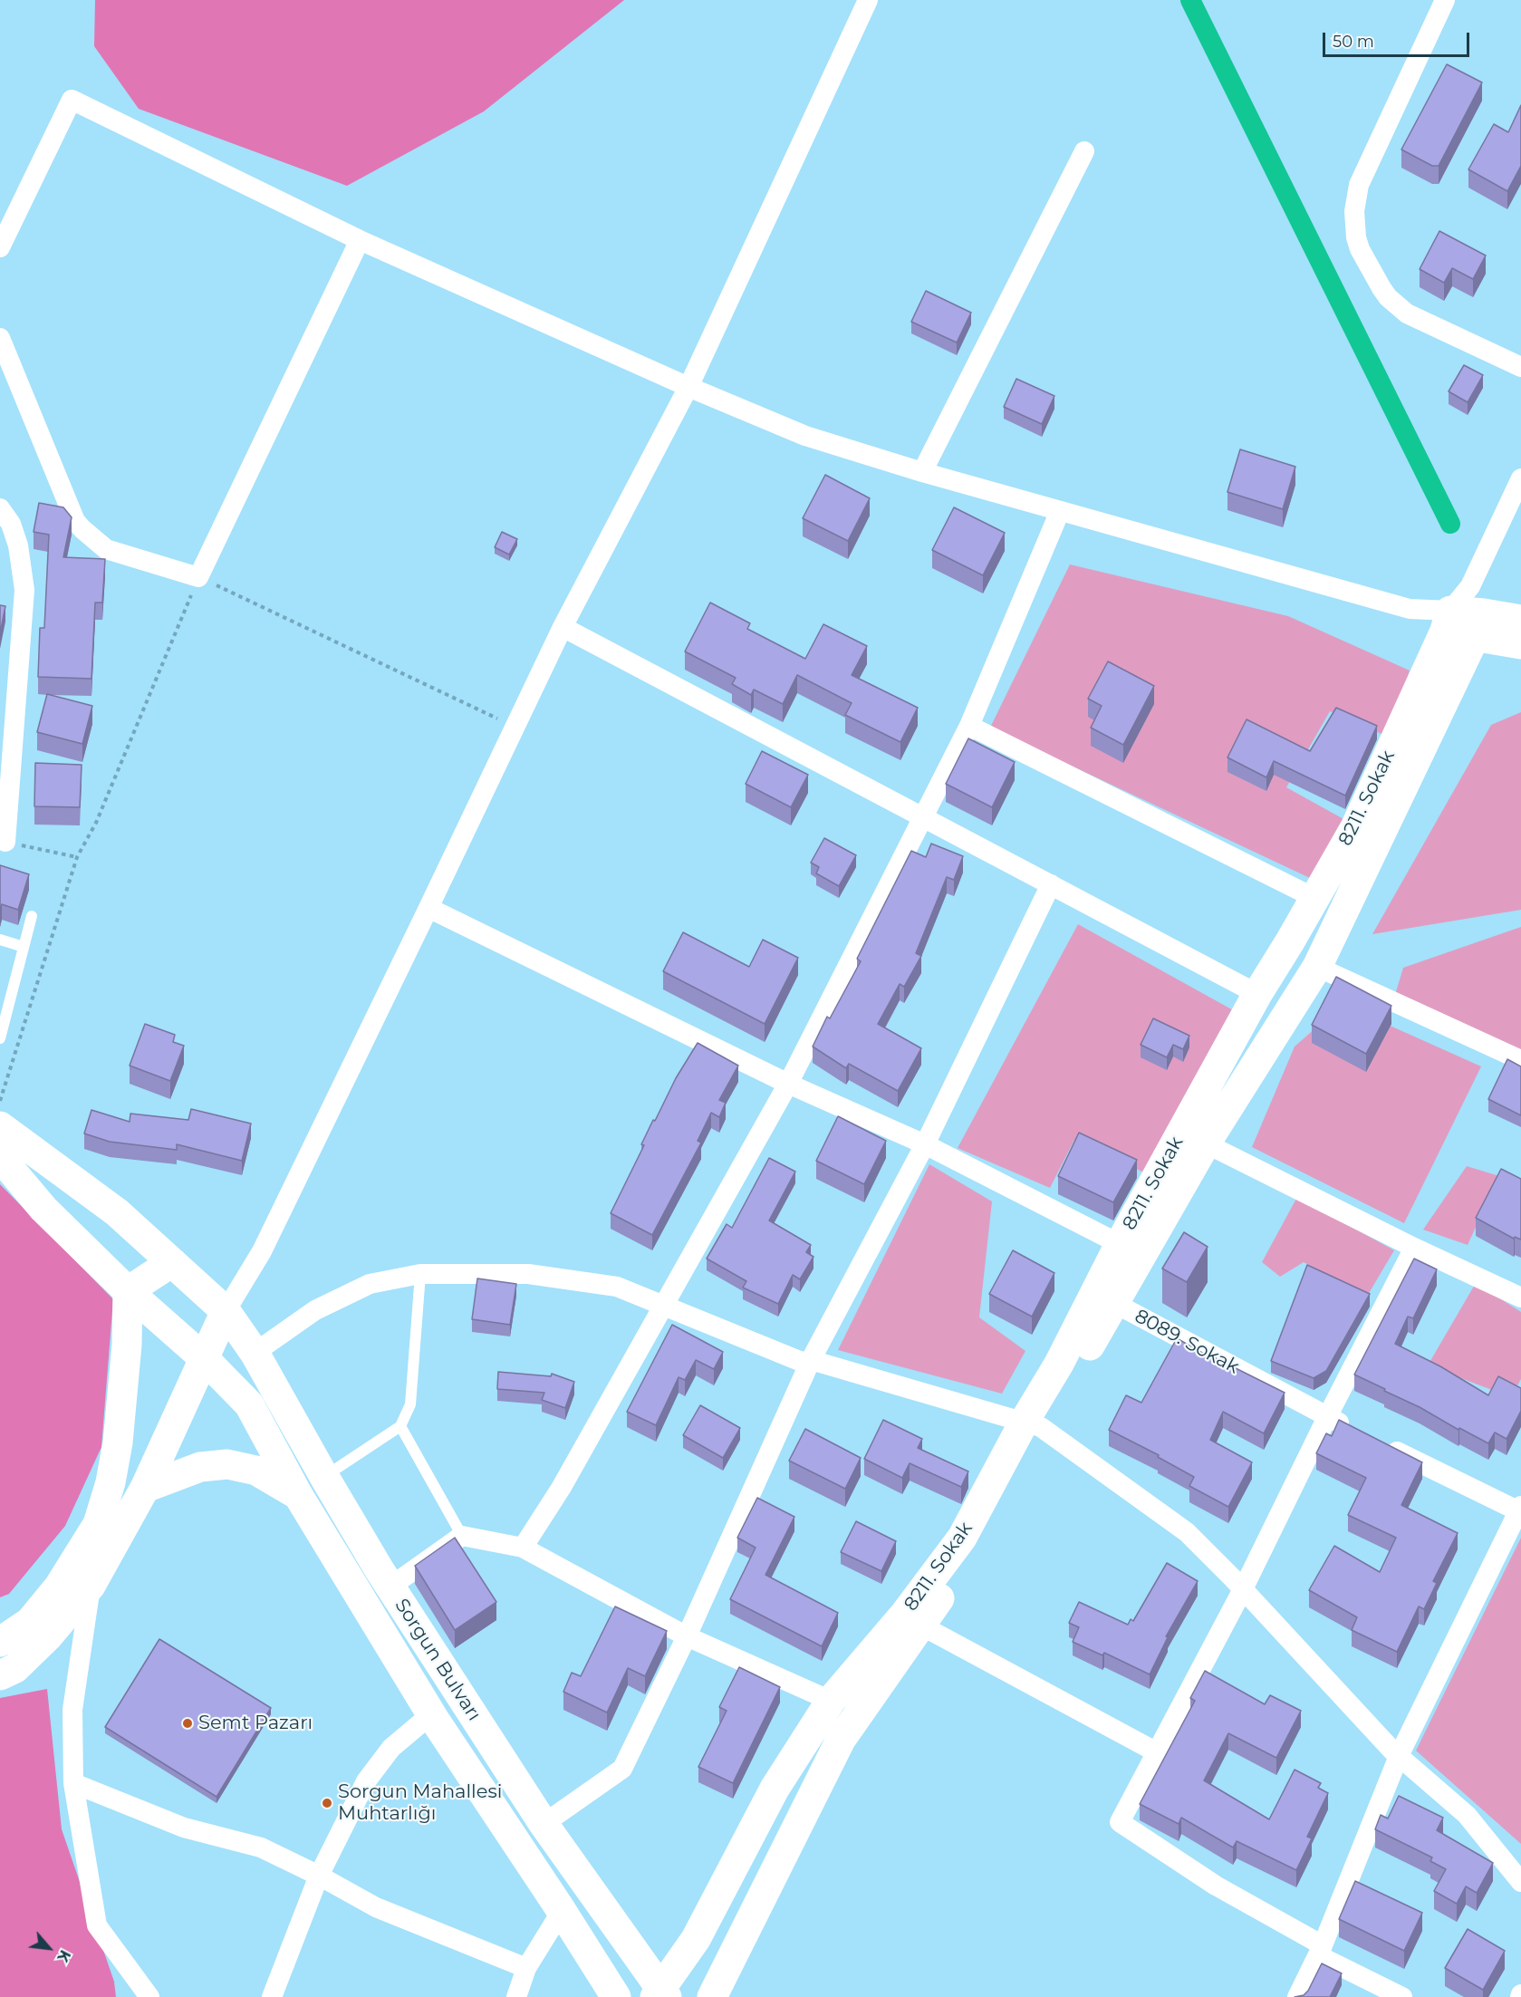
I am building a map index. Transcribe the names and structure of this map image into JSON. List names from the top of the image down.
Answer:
{
  "streets": {
    "street": ["8211. Sokak", "8089. Sokak", "Sorgun Bulvarı"]
  },
  "crossings": [
    ["8211. Sokak", "Sorgun Bulvarı"]
  ],
  "places": ["Semt Pazarı", "Sorgun Mahallesi Muhtarlığı"],
  "scale_bar": "50 m",
  "north": "bottom right"
}
